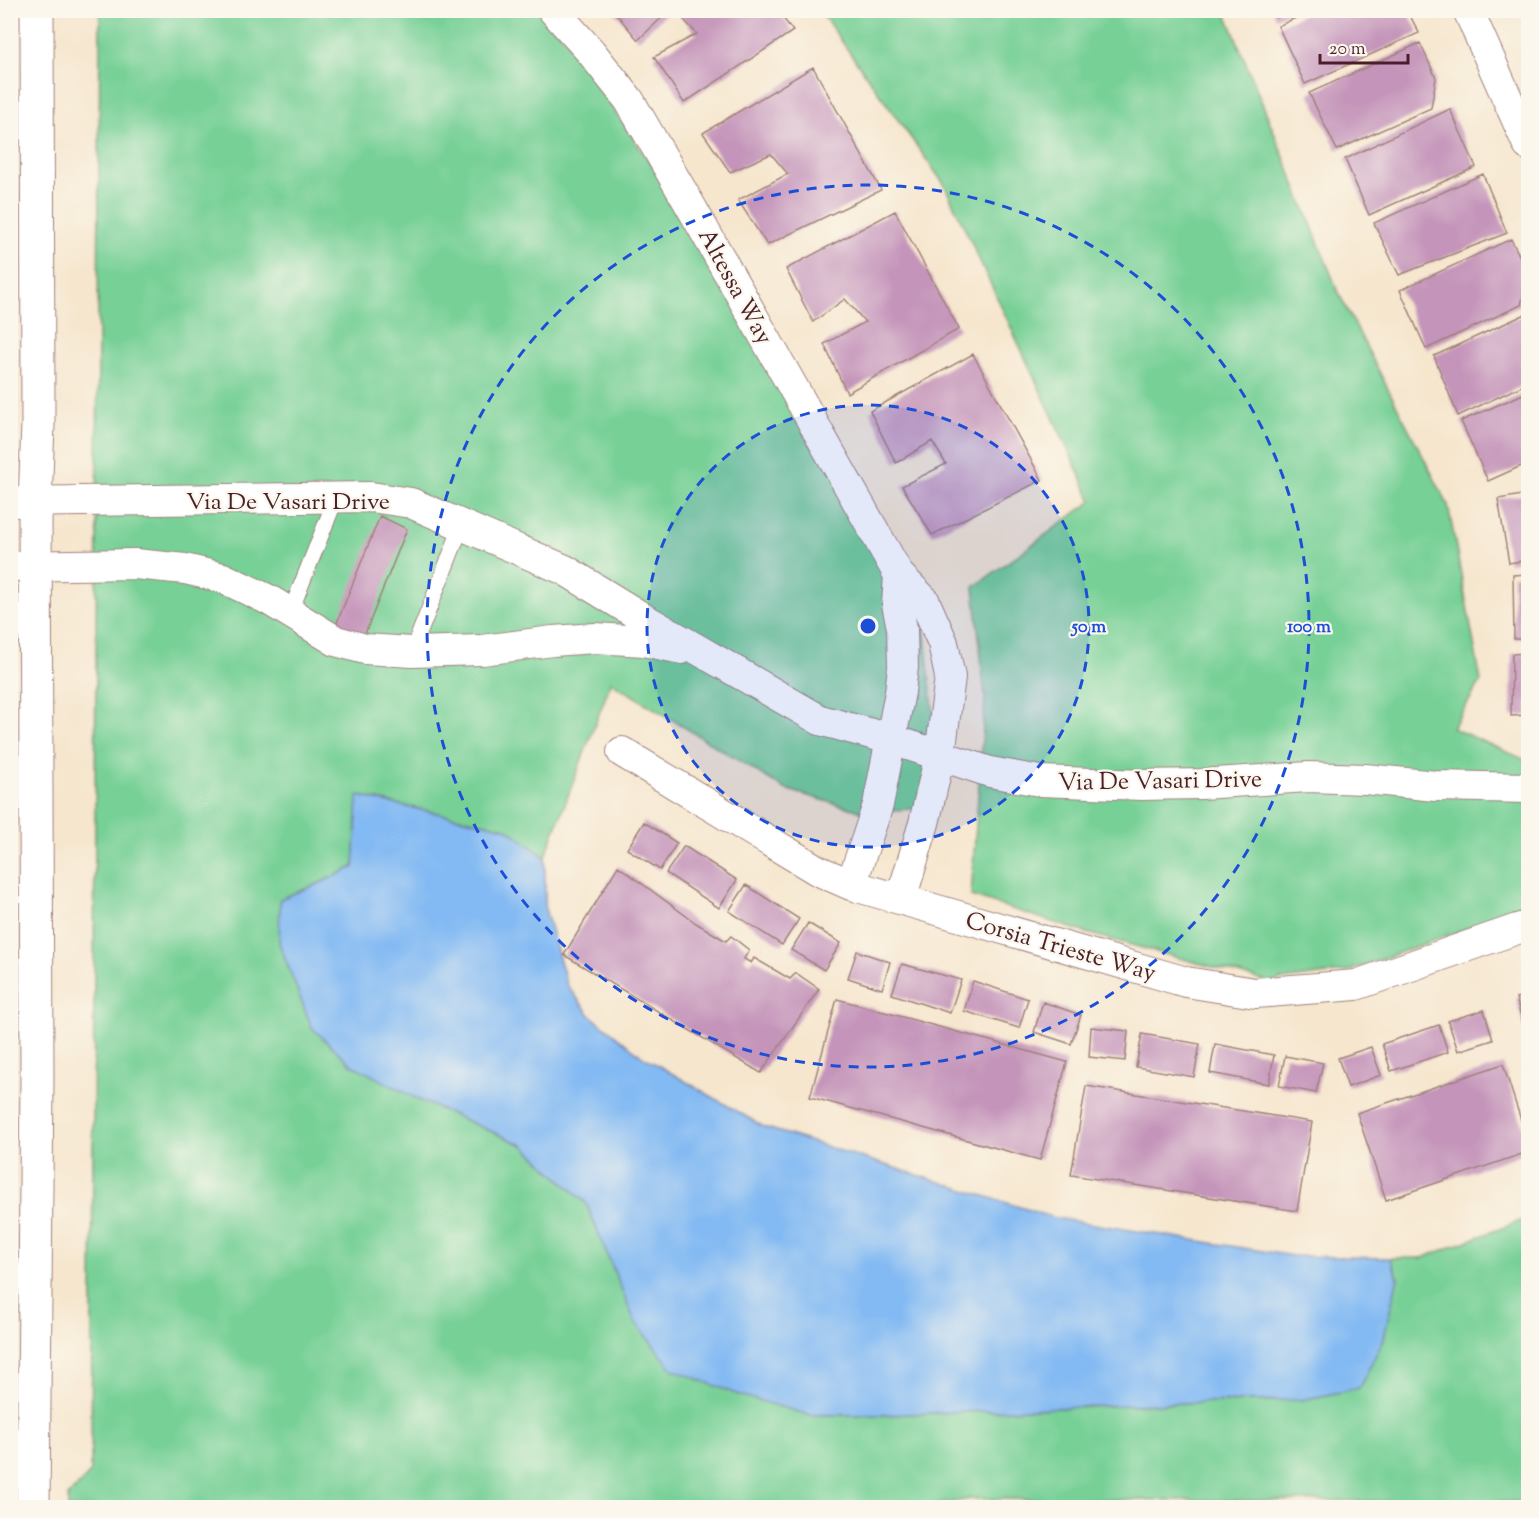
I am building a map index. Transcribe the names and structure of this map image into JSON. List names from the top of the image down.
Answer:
{
  "streets": {
    "street": ["Altessa Way", "Via De Vasari Drive", "Corsia Trieste Way"]
  },
  "crossings": [
    ["Altessa Way", "Via De Vasari Drive"],
    ["Altessa Way", "Corsia Trieste Way"]
  ],
  "scale_bar": "20 m",
  "rings": ["50 m", "100 m"]
}
